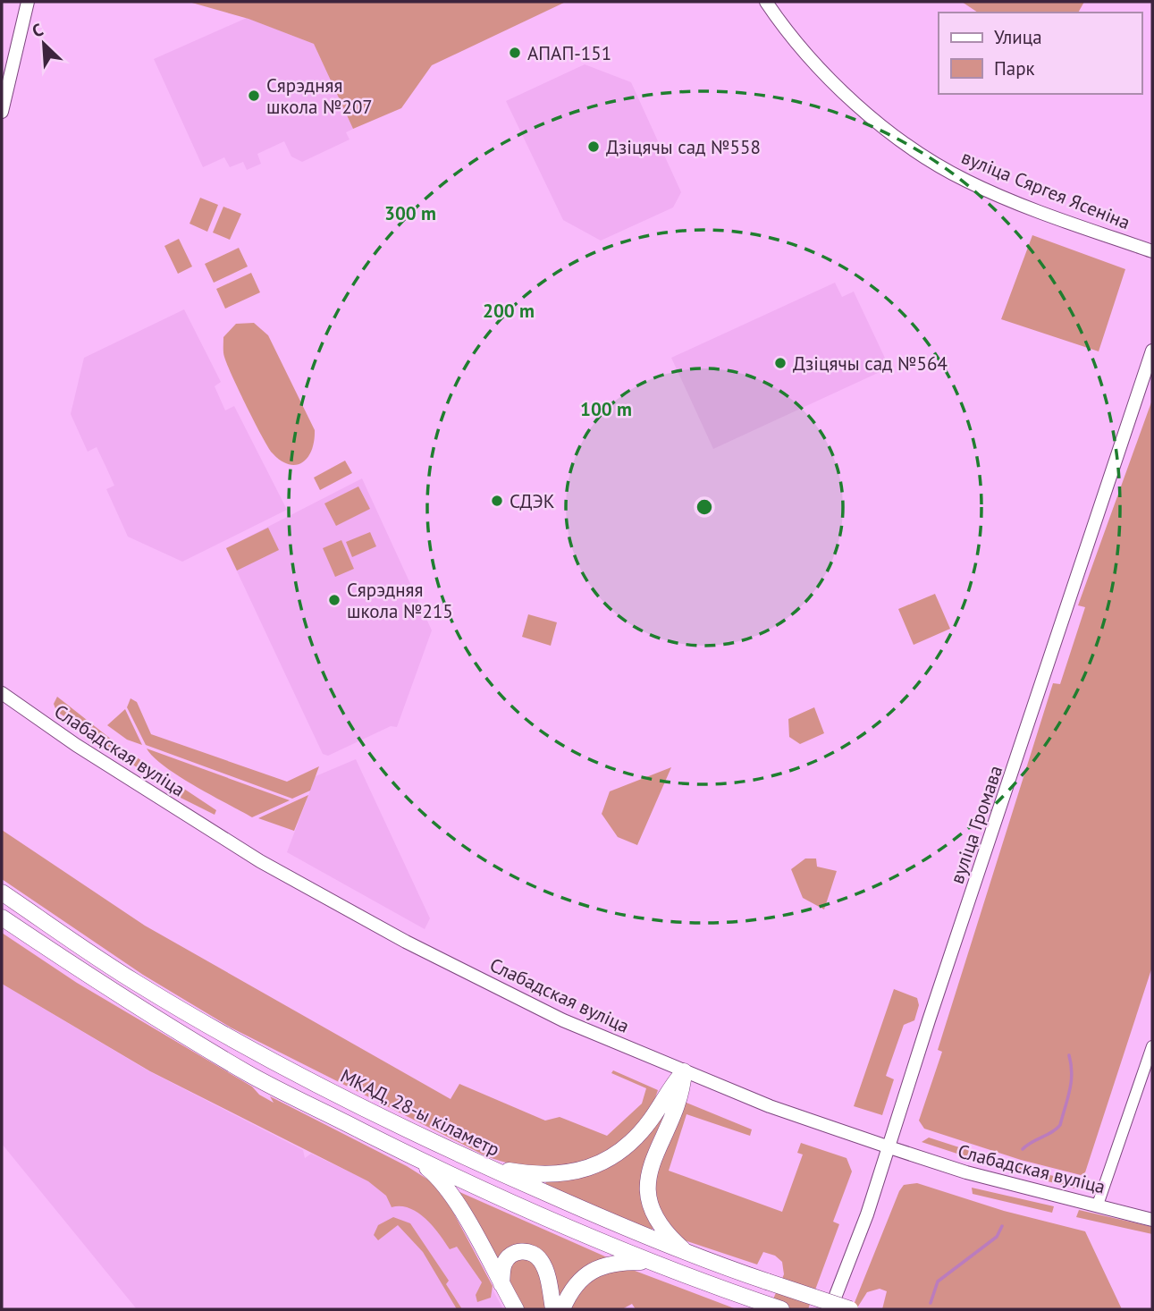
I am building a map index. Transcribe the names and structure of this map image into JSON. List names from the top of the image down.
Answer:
{
  "streets": {
    "highway": ["МКАД, 28-ы кіламетр"],
    "main road": ["вуліца Сяргея Ясеніна", "Слабадская вуліца", "вуліца Громава"]
  },
  "crossings": [
    ["Слабадская вуліца", "вуліца Громава"]
  ],
  "places": [
    "АПАП-151",
    "Сярэдняя школа №207",
    "Дзіцячы сад №558",
    "Дзіцячы сад №564",
    "СДЭК",
    "Сярэдняя школа №215"
  ],
  "legend": ["Улица", "Парк"],
  "north": "top left",
  "rings": ["300 m", "200 m", "100 m"]
}
